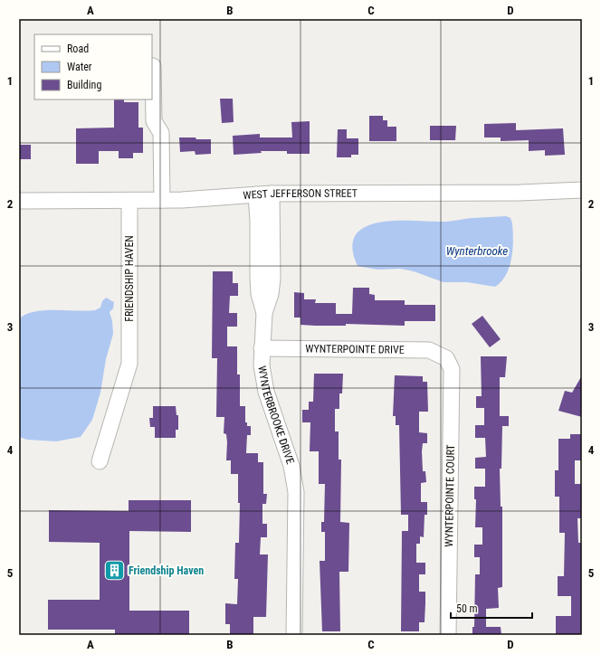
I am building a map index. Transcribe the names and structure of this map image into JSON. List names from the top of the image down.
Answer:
{
  "streets": {
    "street": [
      "WEST JEFFERSON STREET",
      "FRIENDSHIP HAVEN",
      "WYNTERPOINTE DRIVE",
      "WYNTERBROOKE DRIVE",
      "WYNTERPOINTE COURT"
    ]
  },
  "crossings": [
    ["WEST JEFFERSON STREET", "FRIENDSHIP HAVEN"],
    ["WEST JEFFERSON STREET", "WYNTERBROOKE DRIVE"],
    ["WYNTERPOINTE DRIVE", "WYNTERBROOKE DRIVE"],
    ["WYNTERPOINTE DRIVE", "WYNTERPOINTE COURT"]
  ],
  "water": ["Wynterbrooke"],
  "places": {
    "building": ["Friendship Haven"]
  },
  "legend": ["Road", "Water", "Building"],
  "scale_bar": "50 m",
  "grid": {
    "columns": [
      "A",
      "B",
      "C",
      "D"
    ],
    "rows": [
      "1",
      "2",
      "3",
      "4",
      "5"
    ]
  }
}
